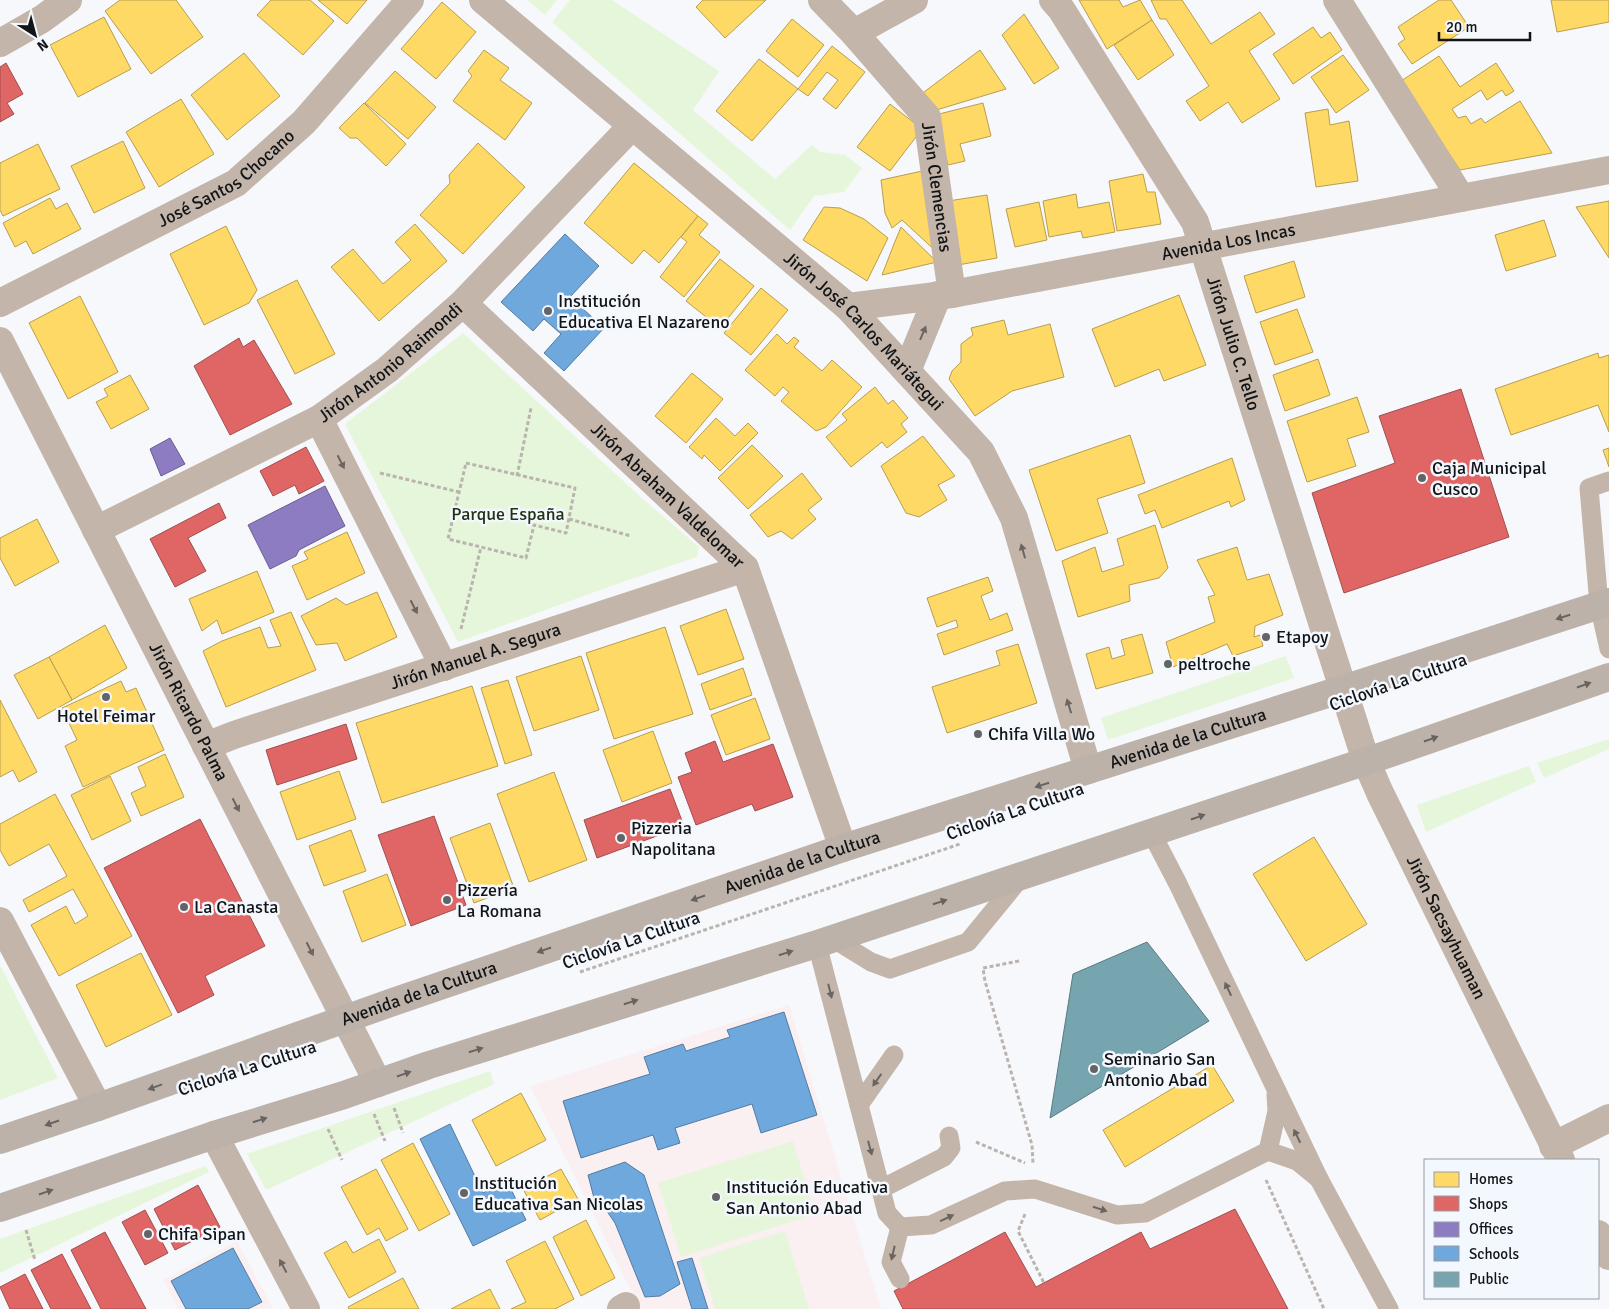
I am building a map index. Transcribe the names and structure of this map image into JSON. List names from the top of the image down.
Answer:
{
  "streets": {
    "highway": ["Avenida de la Cultura"],
    "street": [
      "José Santos Chocano",
      "Jirón Clemencias",
      "Avenida Los Incas",
      "Jirón José Carlos Mariátegui",
      "Jirón Julio C. Tello",
      "Jirón Antonio Raimondi",
      "Jirón Abraham Valdelomar",
      "Jirón Manuel A. Segura",
      "Jirón Ricardo Palma",
      "Jirón Sacsayhuaman"
    ],
    "path": ["Ciclovía La Cultura"]
  },
  "crossings": [
    ["Jirón Clemencias", "Avenida Los Incas"],
    ["Avenida Los Incas", "Jirón José Carlos Mariátegui"],
    ["Avenida Los Incas", "Jirón Julio C. Tello"],
    ["Jirón José Carlos Mariátegui", "Jirón Antonio Raimondi"],
    ["Jirón José Carlos Mariátegui", "Avenida de la Cultura"],
    ["Jirón Julio C. Tello", "Avenida de la Cultura"],
    ["Jirón Julio C. Tello", "Jirón Sacsayhuaman"],
    ["Jirón Antonio Raimondi", "Jirón Abraham Valdelomar"],
    ["Jirón Antonio Raimondi", "Jirón Ricardo Palma"],
    ["Jirón Abraham Valdelomar", "Jirón Manuel A. Segura"],
    ["Jirón Abraham Valdelomar", "Avenida de la Cultura"],
    ["Jirón Manuel A. Segura", "Jirón Ricardo Palma"],
    ["Jirón Ricardo Palma", "Avenida de la Cultura"],
    ["Avenida de la Cultura", "Jirón Sacsayhuaman"]
  ],
  "one_way": ["Jirón José Carlos Mariátegui", "Jirón Ricardo Palma"],
  "parks": ["Parque España"],
  "places": [
    "Institución Educativa El Nazareno",
    "Caja Municipal Cusco",
    "Etapoy",
    "peltroche",
    "Hotel Feimar",
    "Chifa Villa Wo",
    "Pizzeria Napolitana",
    "Pizzería La Romana",
    "La Canasta",
    "Seminario San Antonio Abad",
    "Institución Educativa San Nicolas",
    "Institución Educativa San Antonio Abad",
    "Chifa Sipan"
  ],
  "legend": [
    "Homes",
    "Shops",
    "Offices",
    "Schools",
    "Public"
  ],
  "scale_bar": "20 m",
  "north": "bottom right"
}
